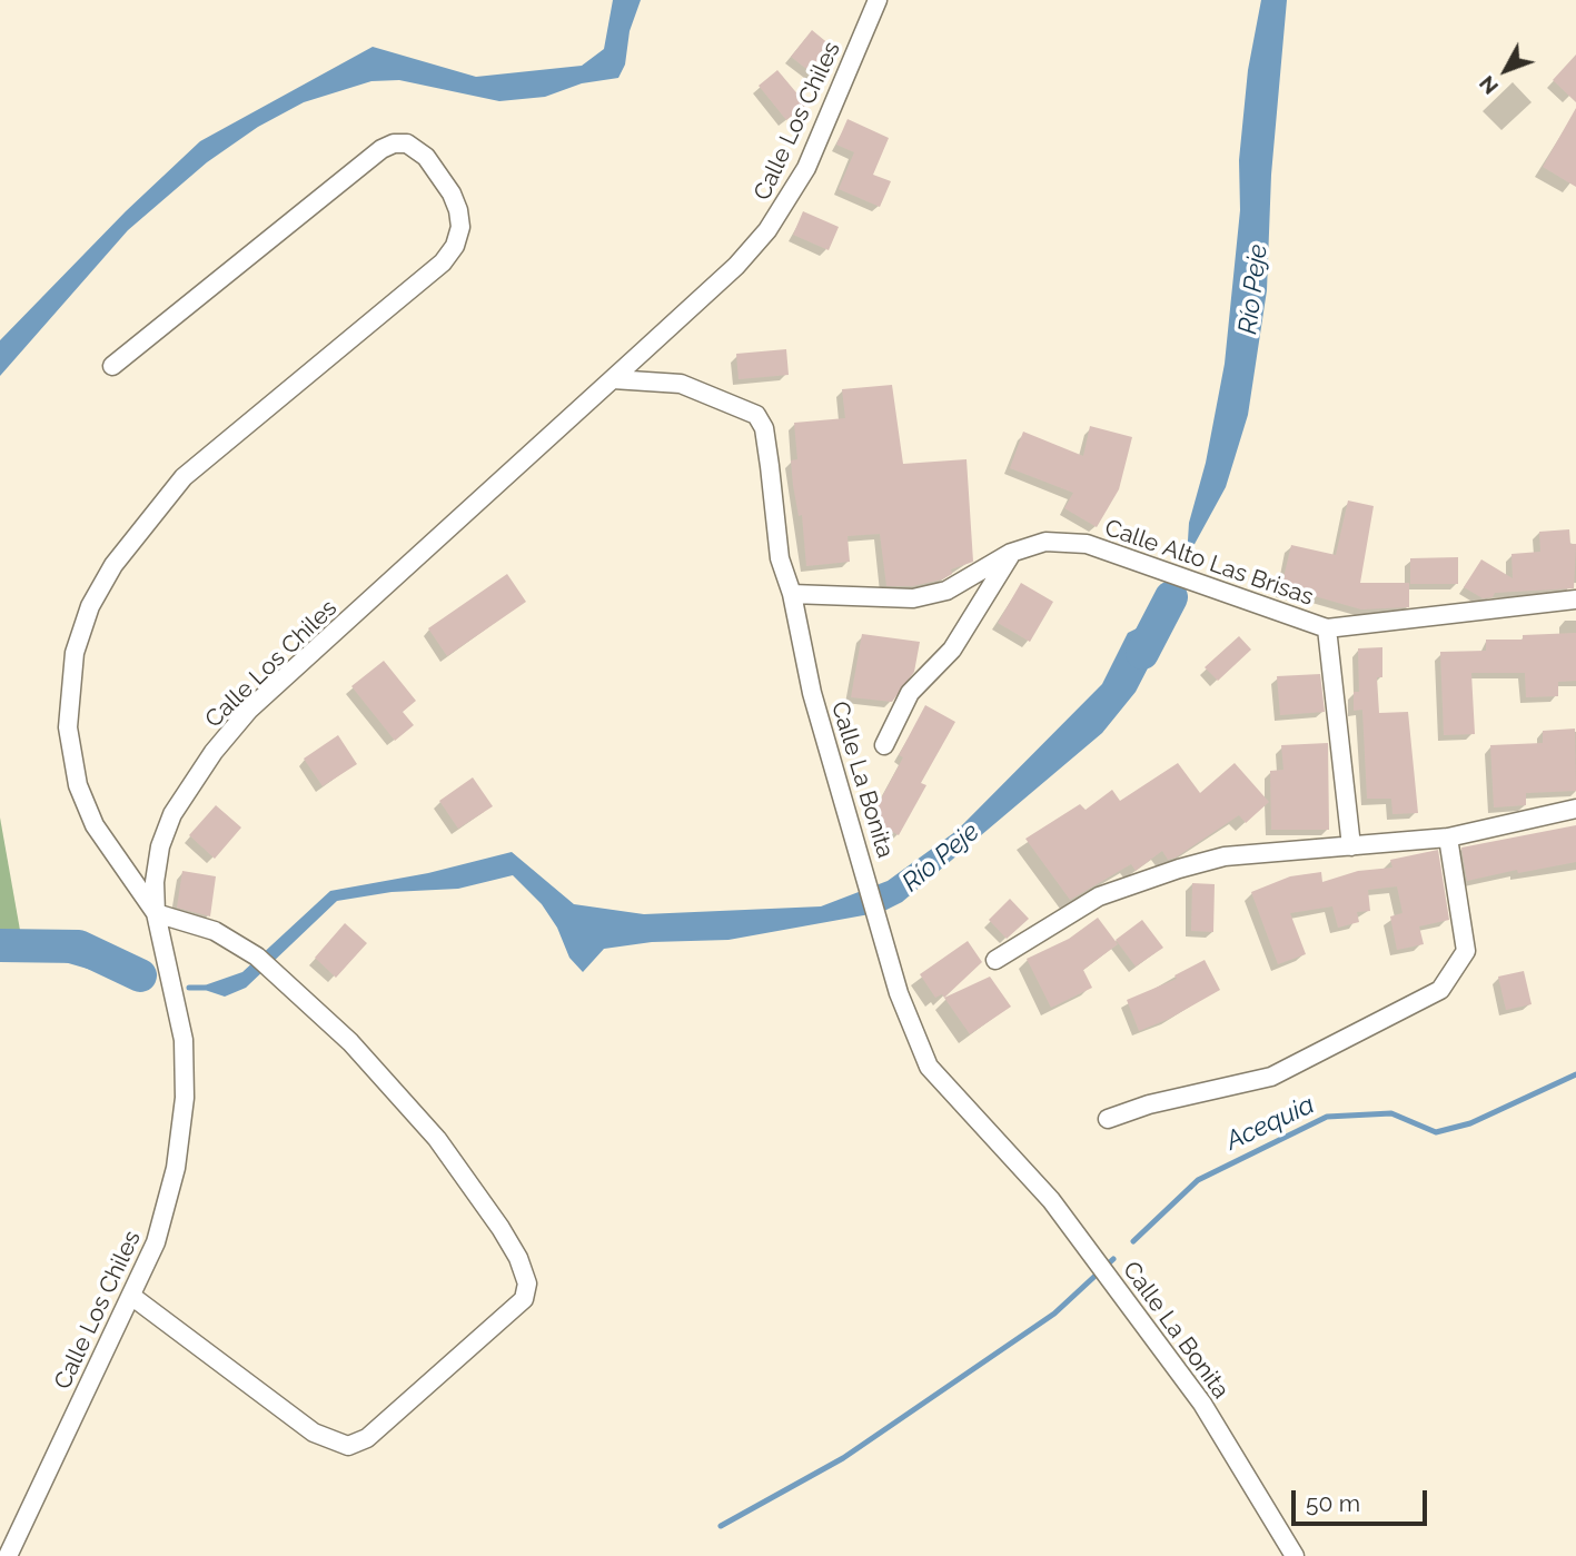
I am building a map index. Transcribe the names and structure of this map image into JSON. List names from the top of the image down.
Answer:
{
  "streets": {
    "street": ["Calle Los Chiles", "Calle Alto Las Brisas", "Calle La Bonita"]
  },
  "crossings": [
    ["Calle Los Chiles", "Calle La Bonita"],
    ["Calle Alto Las Brisas", "Calle La Bonita"]
  ],
  "water": ["Río Peje", "Acequia"],
  "scale_bar": "50 m",
  "north": "bottom left"
}
